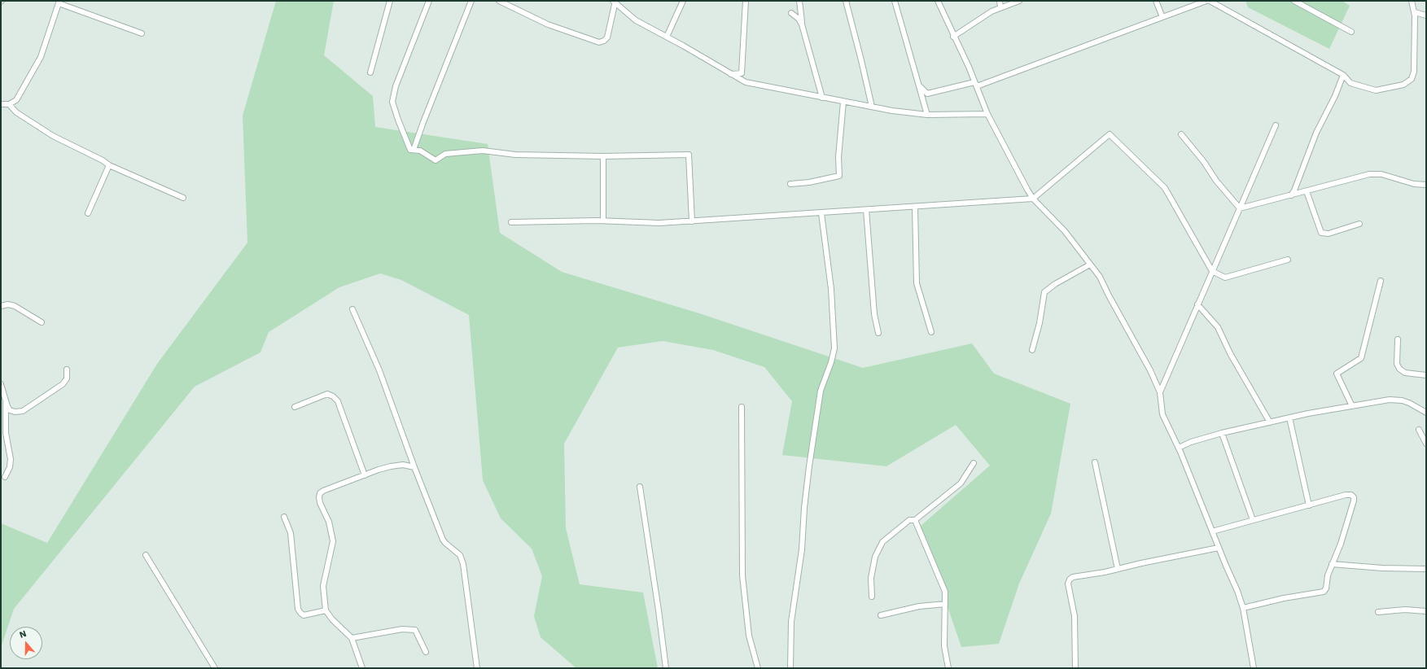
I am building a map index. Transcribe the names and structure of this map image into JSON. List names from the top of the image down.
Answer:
{
  "north": "top"
}
